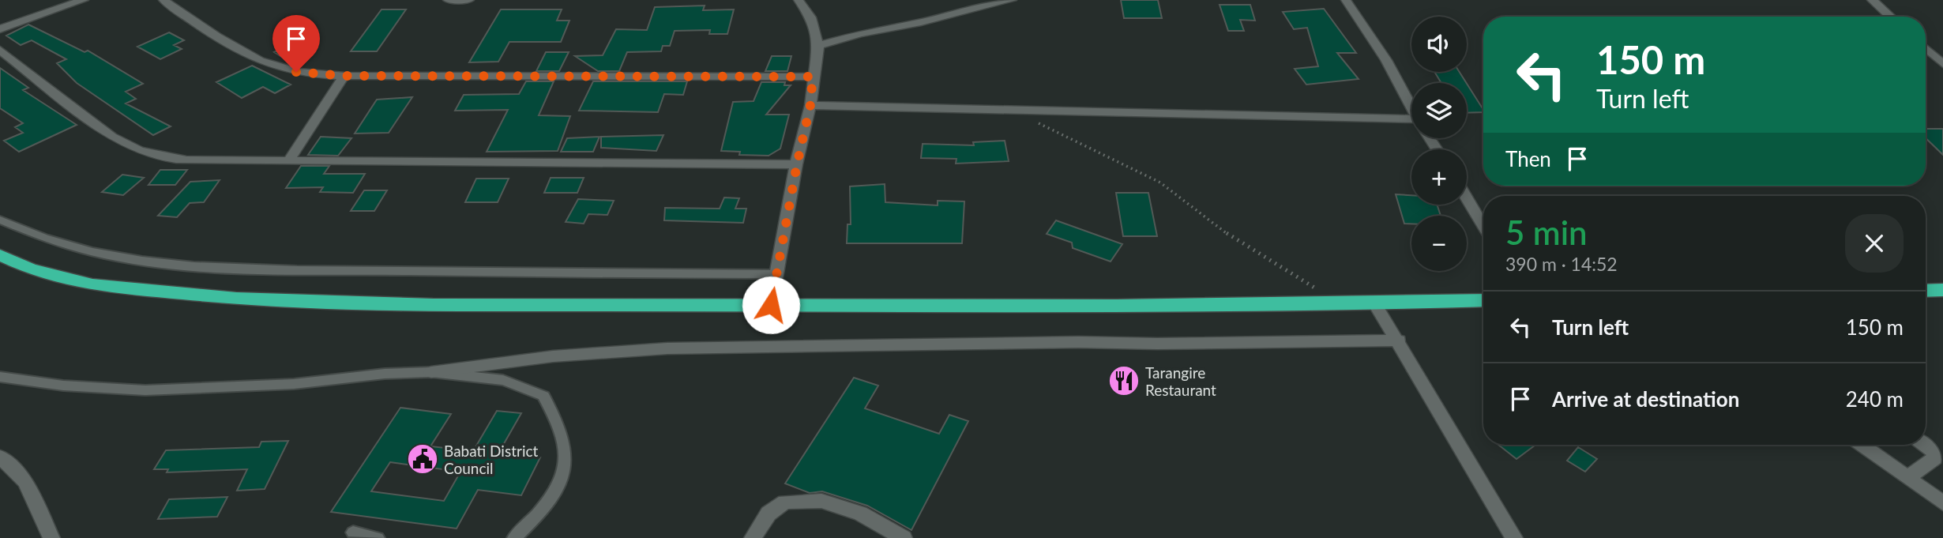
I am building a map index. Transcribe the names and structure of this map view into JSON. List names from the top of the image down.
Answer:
{
  "places": {
    "restaurant": ["Tarangire Restaurant"],
    "public building": ["Babati District Council"]
  },
  "page": {
    "map_buttons": ["+", "−"],
    "turn": ["150 m", "Turn left"],
    "then": "Then",
    "heading": ["5 min", "390 m · 14:52"],
    "list": [
      {
        "name": "Turn left",
        "value": "150 m"
      },
      {
        "name": "Arrive at destination",
        "value": "240 m"
      }
    ]
  }
}
